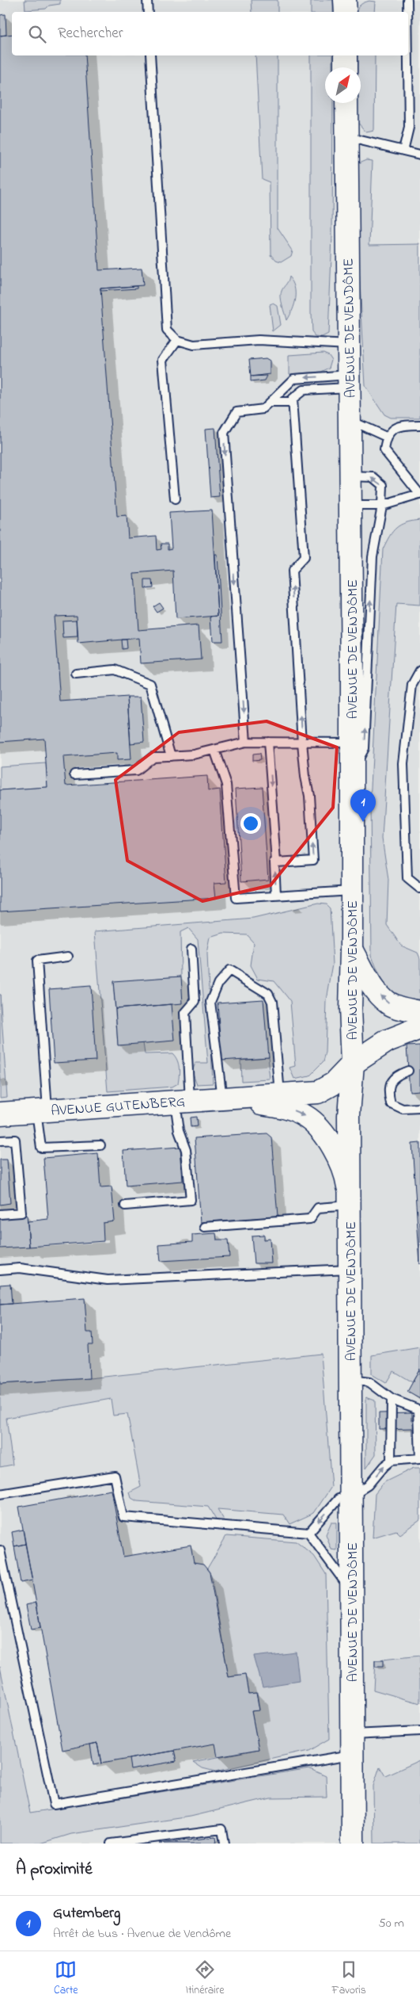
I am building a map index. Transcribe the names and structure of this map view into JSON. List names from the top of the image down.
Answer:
{
  "streets": {
    "main road": ["AVENUE DE VENDÔME", "AVENUE GUTENBERG"]
  },
  "crossings": [
    ["AVENUE DE VENDÔME", "AVENUE GUTENBERG"]
  ],
  "north": "top right",
  "page": {
    "search": "Rechercher",
    "pins": "1",
    "heading": "À proximité",
    "list": [
      {
        "mark": "1",
        "name": "Gutemberg",
        "note": "Arrêt de bus · Avenue de Vendôme",
        "value": "50 m"
      }
    ],
    "nav": ["Carte", "Itinéraire", "Favoris"]
  }
}
